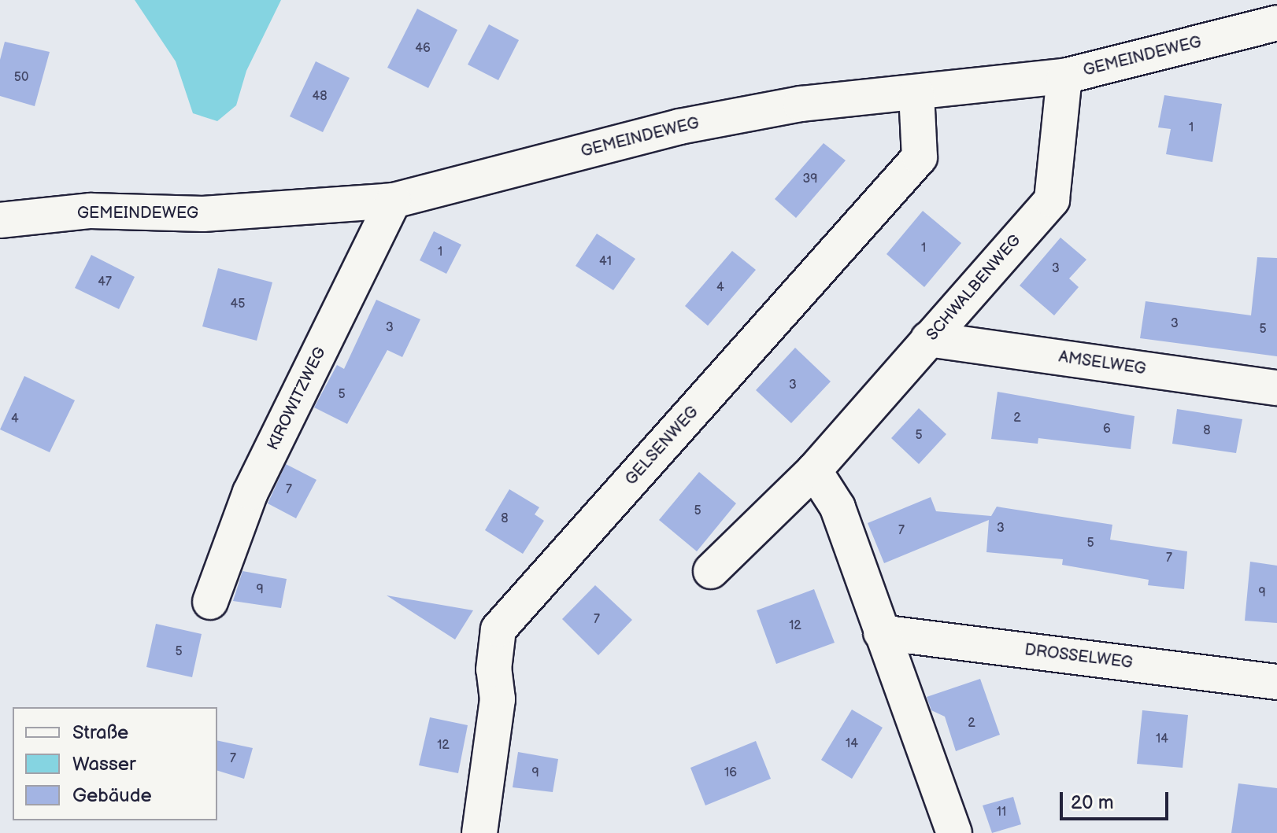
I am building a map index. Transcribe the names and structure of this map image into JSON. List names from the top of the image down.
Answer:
{
  "streets": {
    "street": [
      "GEMEINDEWEG",
      "SCHWALBENWEG",
      "AMSELWEG",
      "KIROWITZWEG",
      "GELSENWEG",
      "DROSSELWEG"
    ]
  },
  "crossings": [
    ["GEMEINDEWEG", "SCHWALBENWEG"],
    ["GEMEINDEWEG", "KIROWITZWEG"],
    ["GEMEINDEWEG", "GELSENWEG"],
    ["SCHWALBENWEG", "AMSELWEG"]
  ],
  "house_numbers": [
    "46",
    "50",
    "48",
    "1",
    "39",
    "1",
    "1",
    "41",
    "3",
    "47",
    "4",
    "45",
    "3",
    "3",
    "5",
    "3",
    "5",
    "2",
    "4",
    "6",
    "8",
    "5",
    "7",
    "5",
    "8",
    "3",
    "7",
    "5",
    "7",
    "9",
    "9",
    "7",
    "12",
    "5",
    "2",
    "14",
    "14",
    "12",
    "7",
    "9",
    "16",
    "11"
  ],
  "legend": ["Straße", "Wasser", "Gebäude"],
  "scale_bar": "20 m"
}
